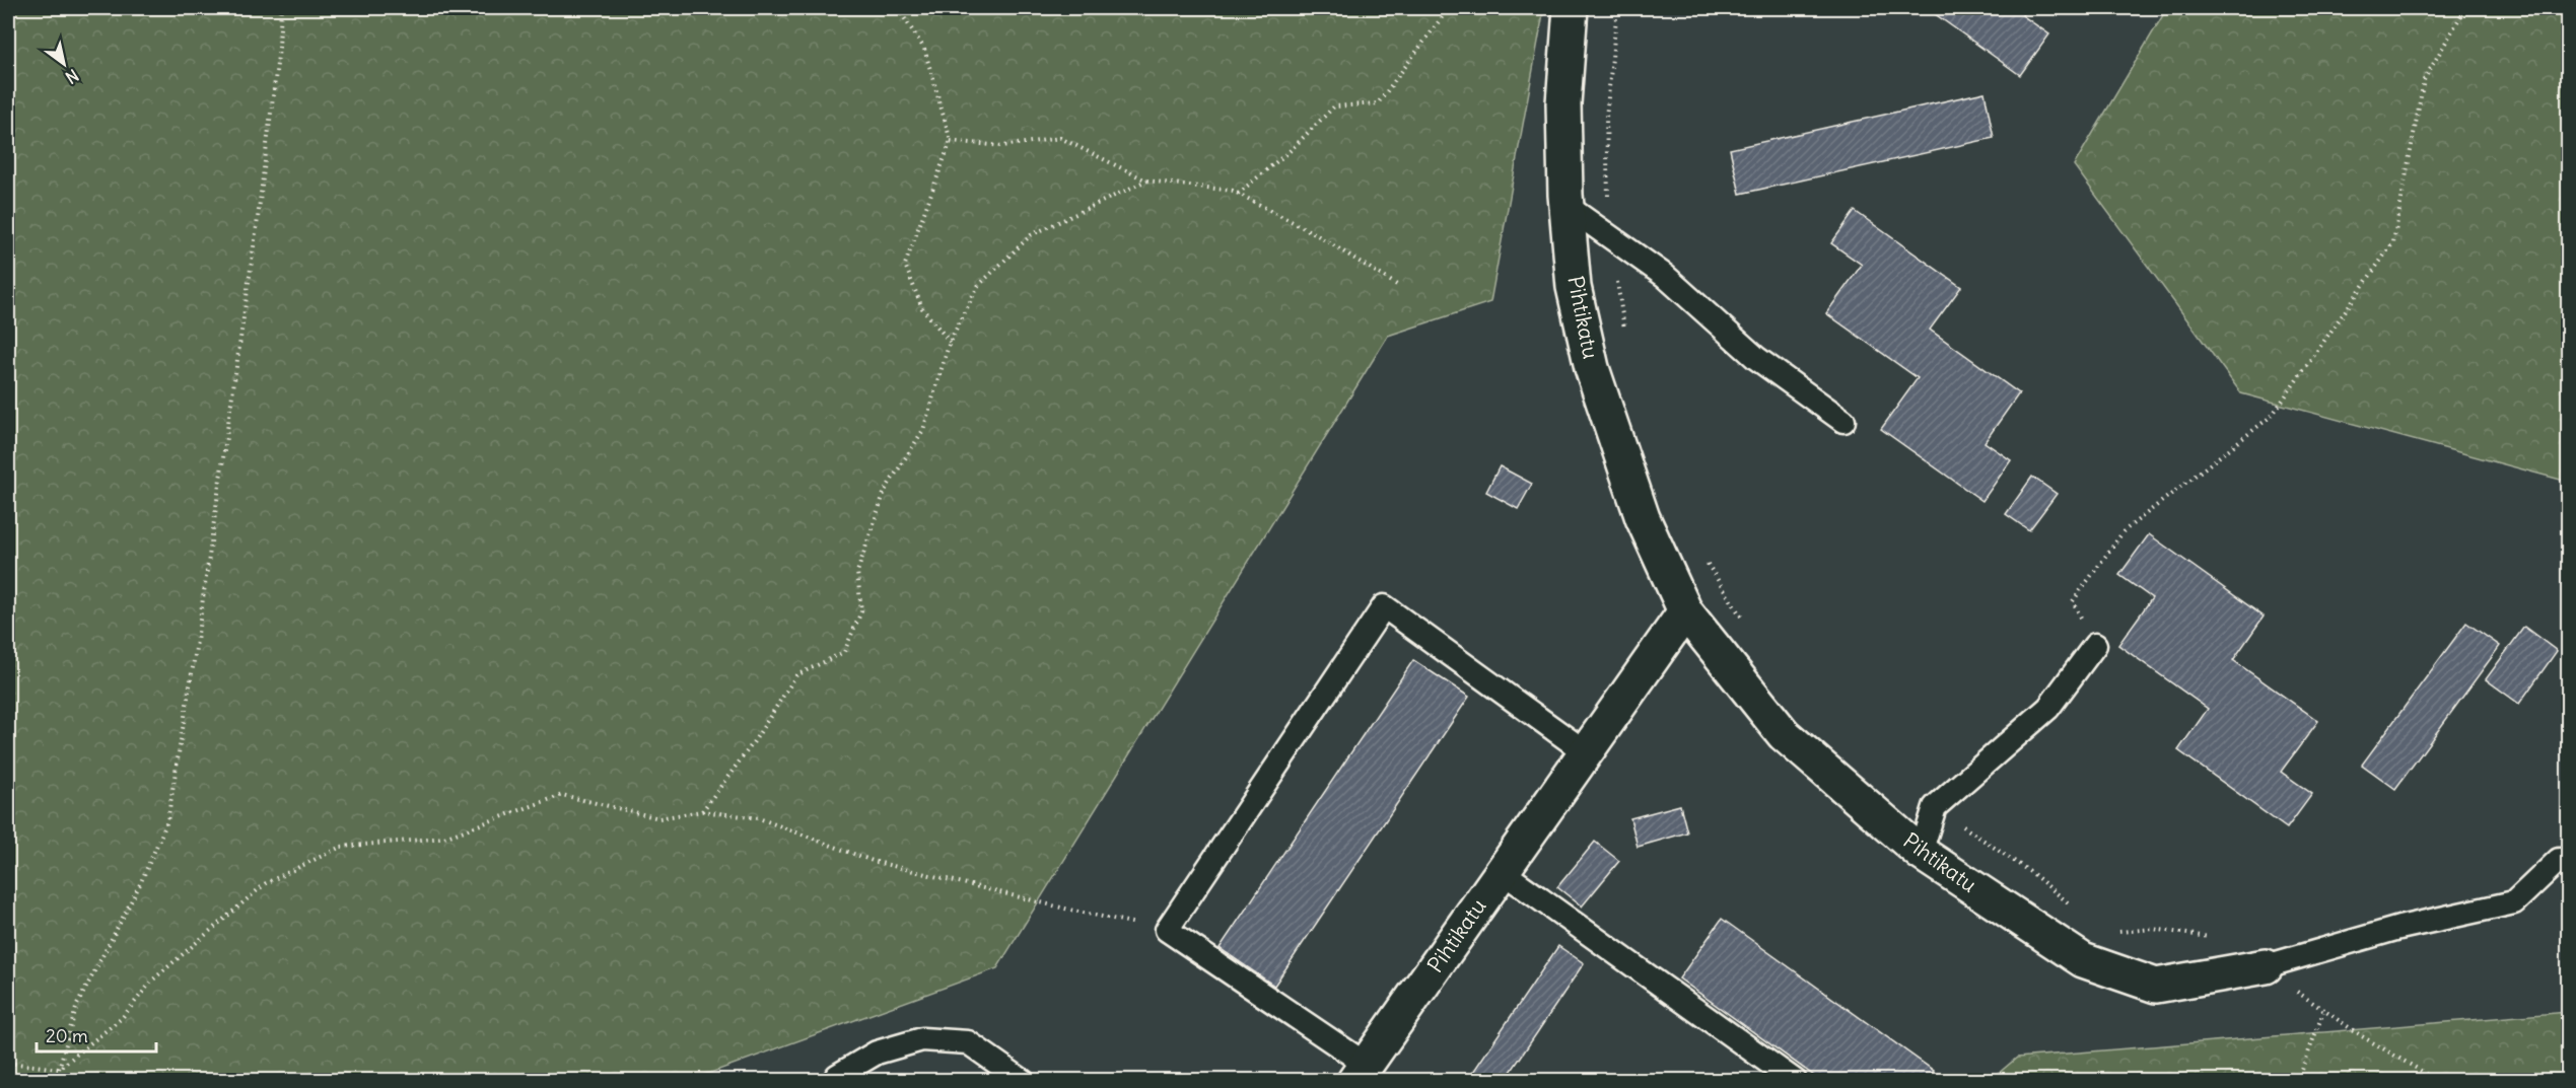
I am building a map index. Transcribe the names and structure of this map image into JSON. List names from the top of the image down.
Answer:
{
  "streets": {
    "street": ["Pihtikatu"]
  },
  "scale_bar": "20 m",
  "north": "bottom right"
}
